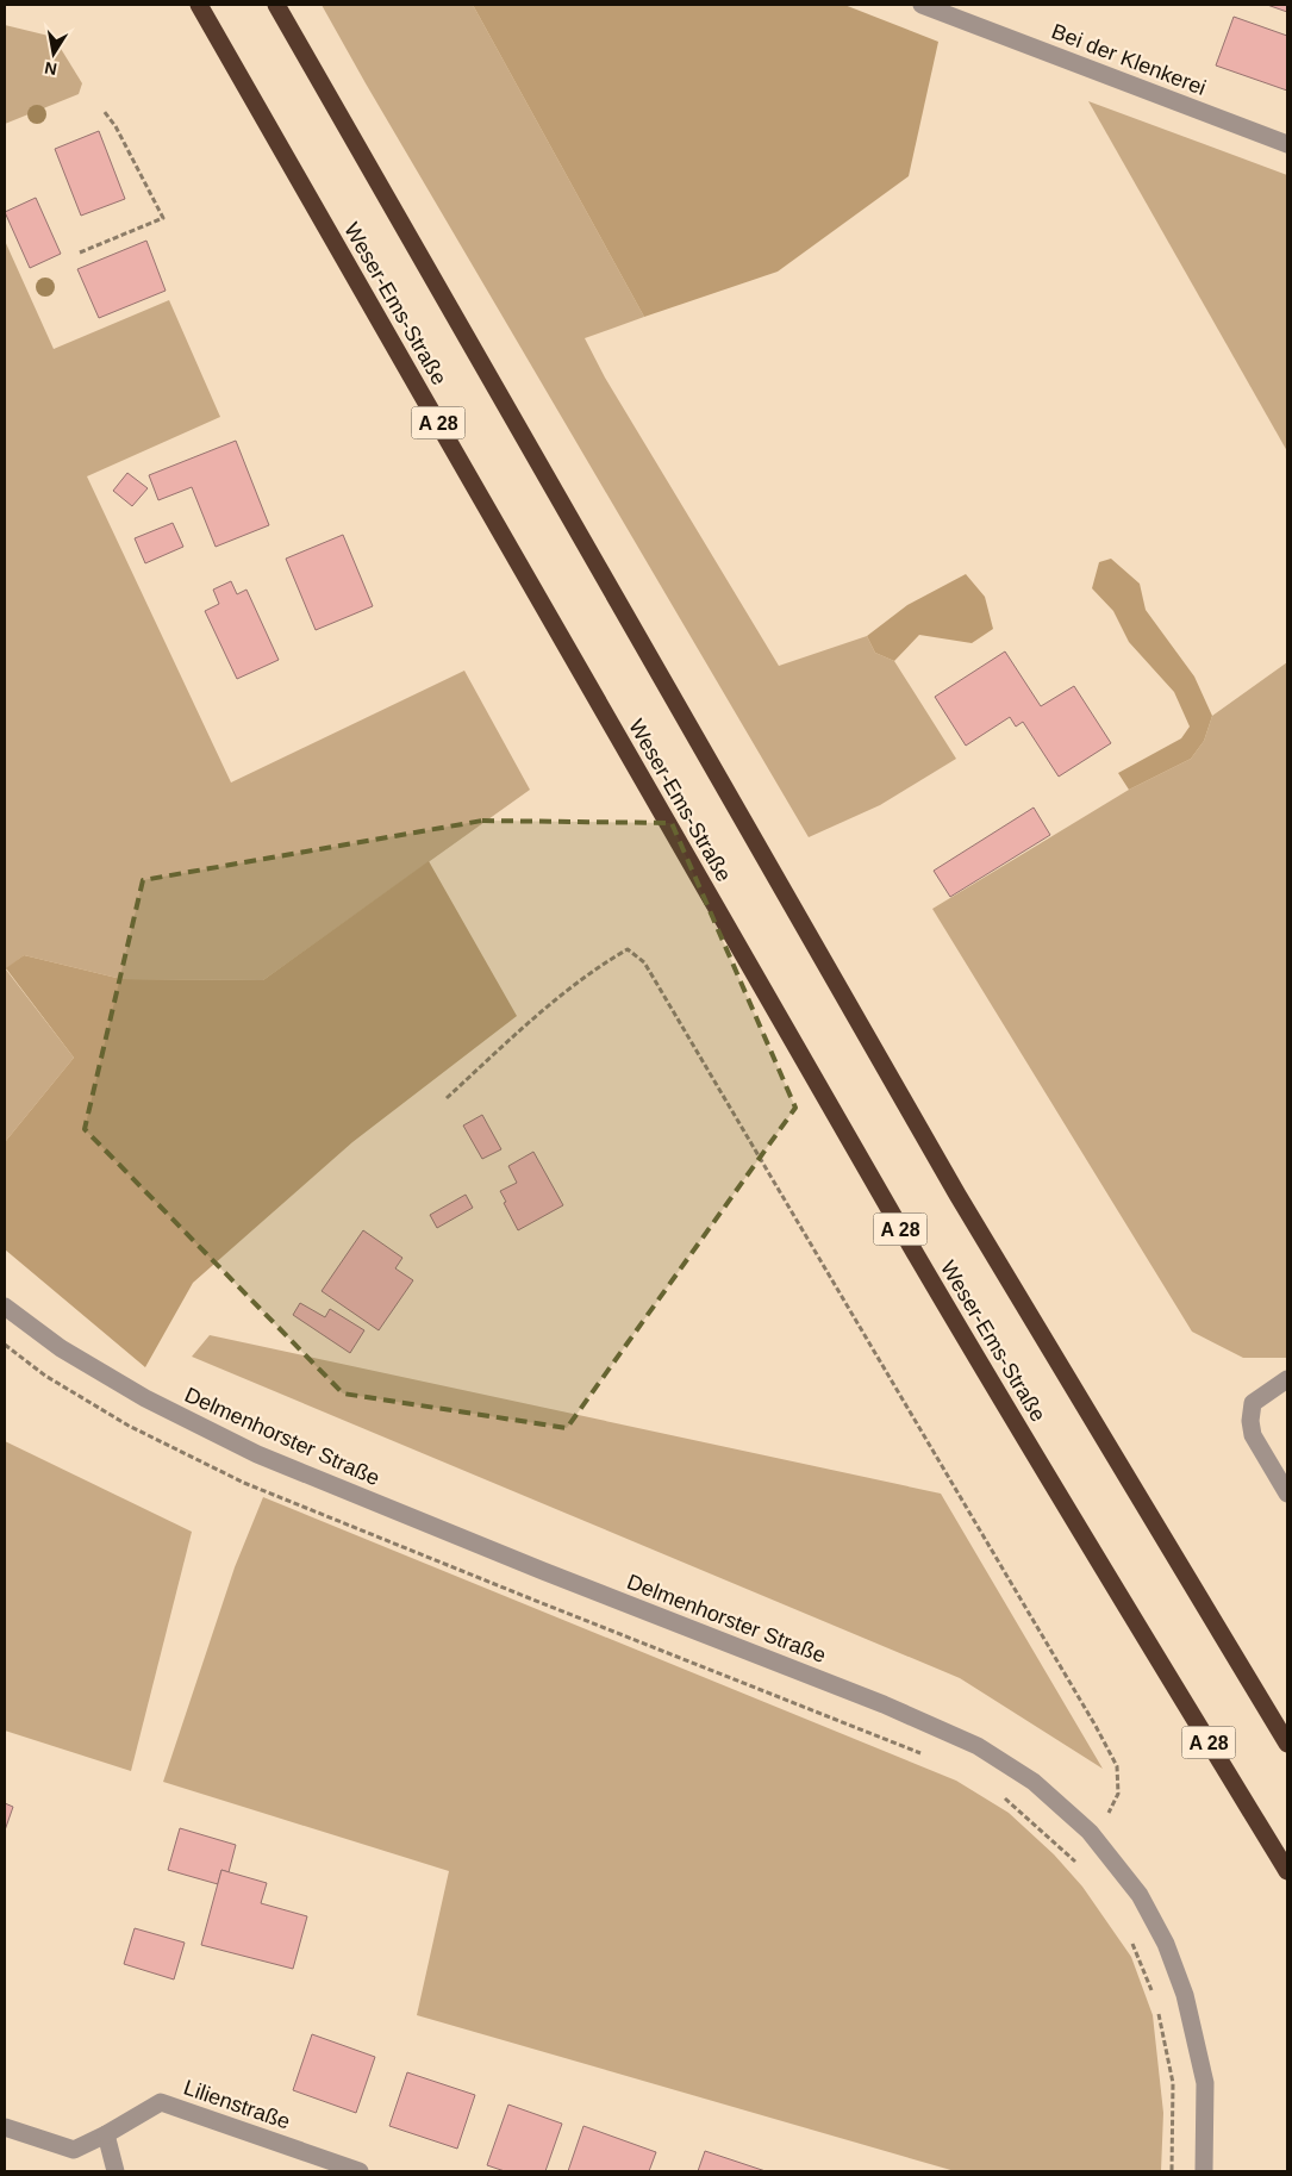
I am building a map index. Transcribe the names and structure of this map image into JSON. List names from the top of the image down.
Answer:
{
  "streets": {
    "highway": ["Weser-Ems-Straße", "A 28"],
    "street": ["Bei der Klenkerei", "Delmenhorster Straße", "Lilienstraße"]
  },
  "north": "bottom"
}
